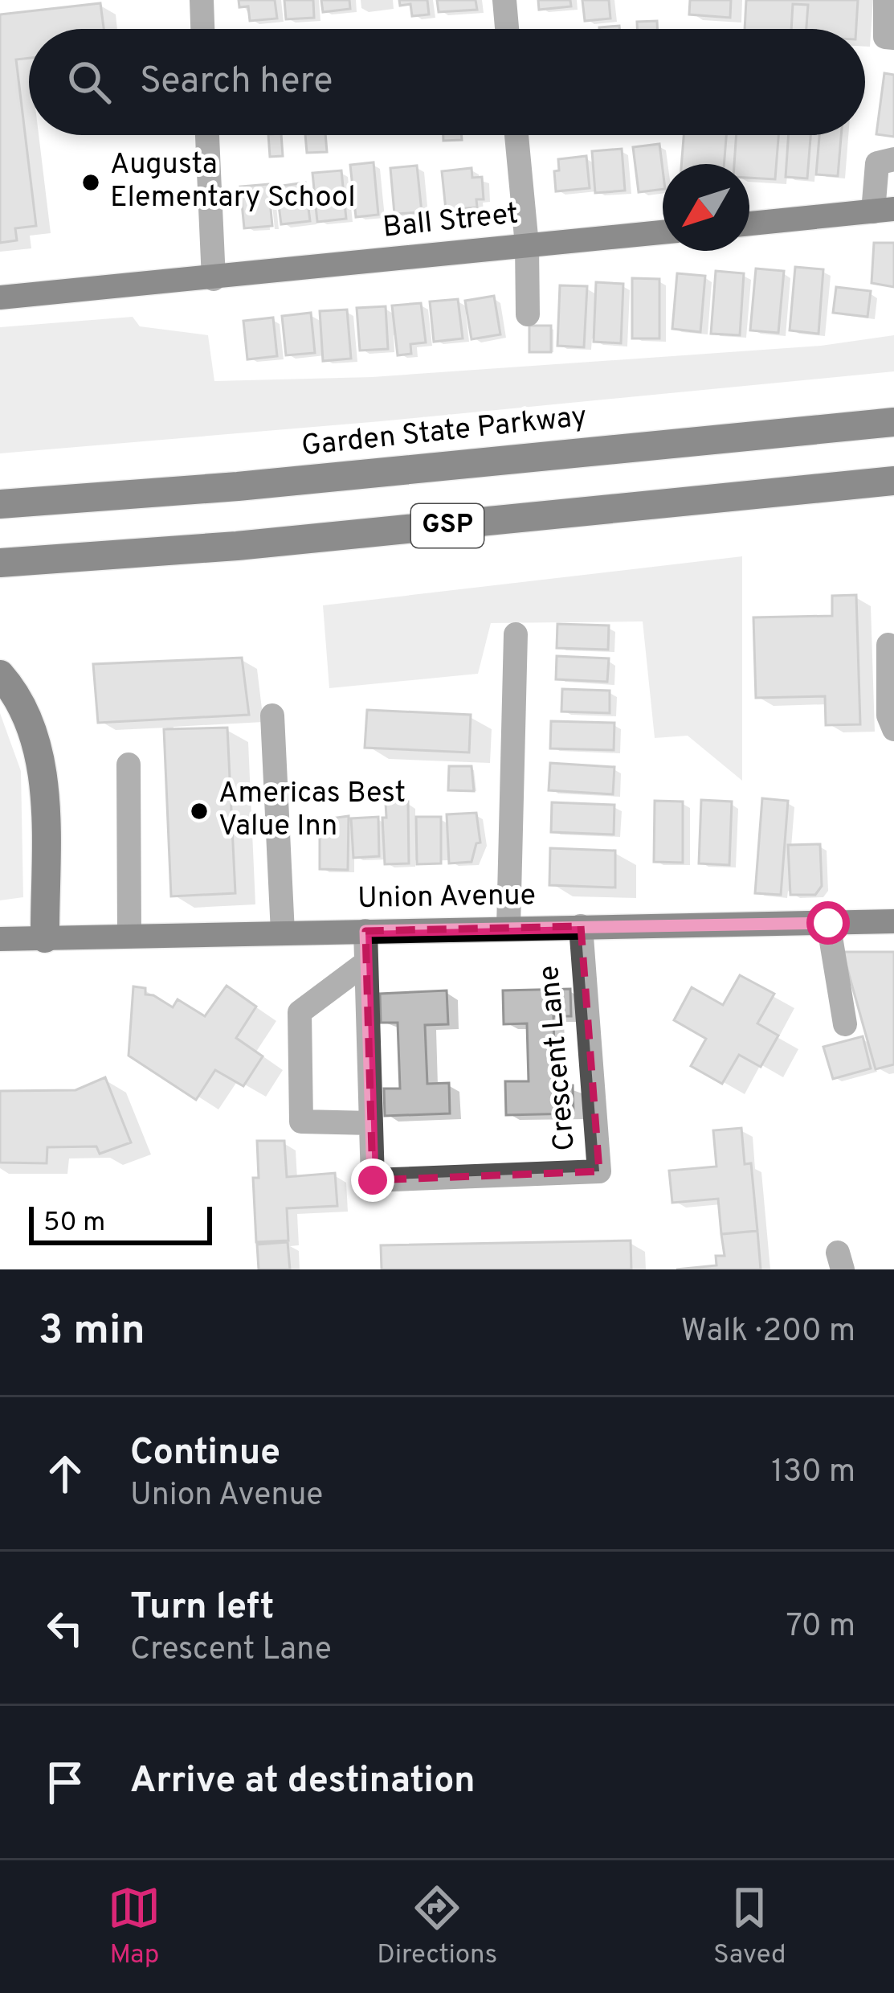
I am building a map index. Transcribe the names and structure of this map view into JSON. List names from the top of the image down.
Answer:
{
  "streets": {
    "highway": ["Garden State Parkway", "GSP"],
    "main road": ["Ball Street", "Union Avenue"],
    "street": ["Crescent Lane"]
  },
  "crossings": [
    ["Union Avenue", "Crescent Lane"]
  ],
  "places": ["Augusta Elementary School", "Americas Best Value Inn"],
  "scale_bar": "50 m",
  "north": "bottom left",
  "page": {
    "search": "Search here",
    "scale": "50 m",
    "heading": ["3 min", "Walk · 200 m"],
    "list": [
      ["Continue", "Union Avenue", "130 m"],
      ["Turn left", "Crescent Lane", "70 m"],
      "Arrive at destination"
    ],
    "nav": ["Map", "Directions", "Saved"]
  }
}
